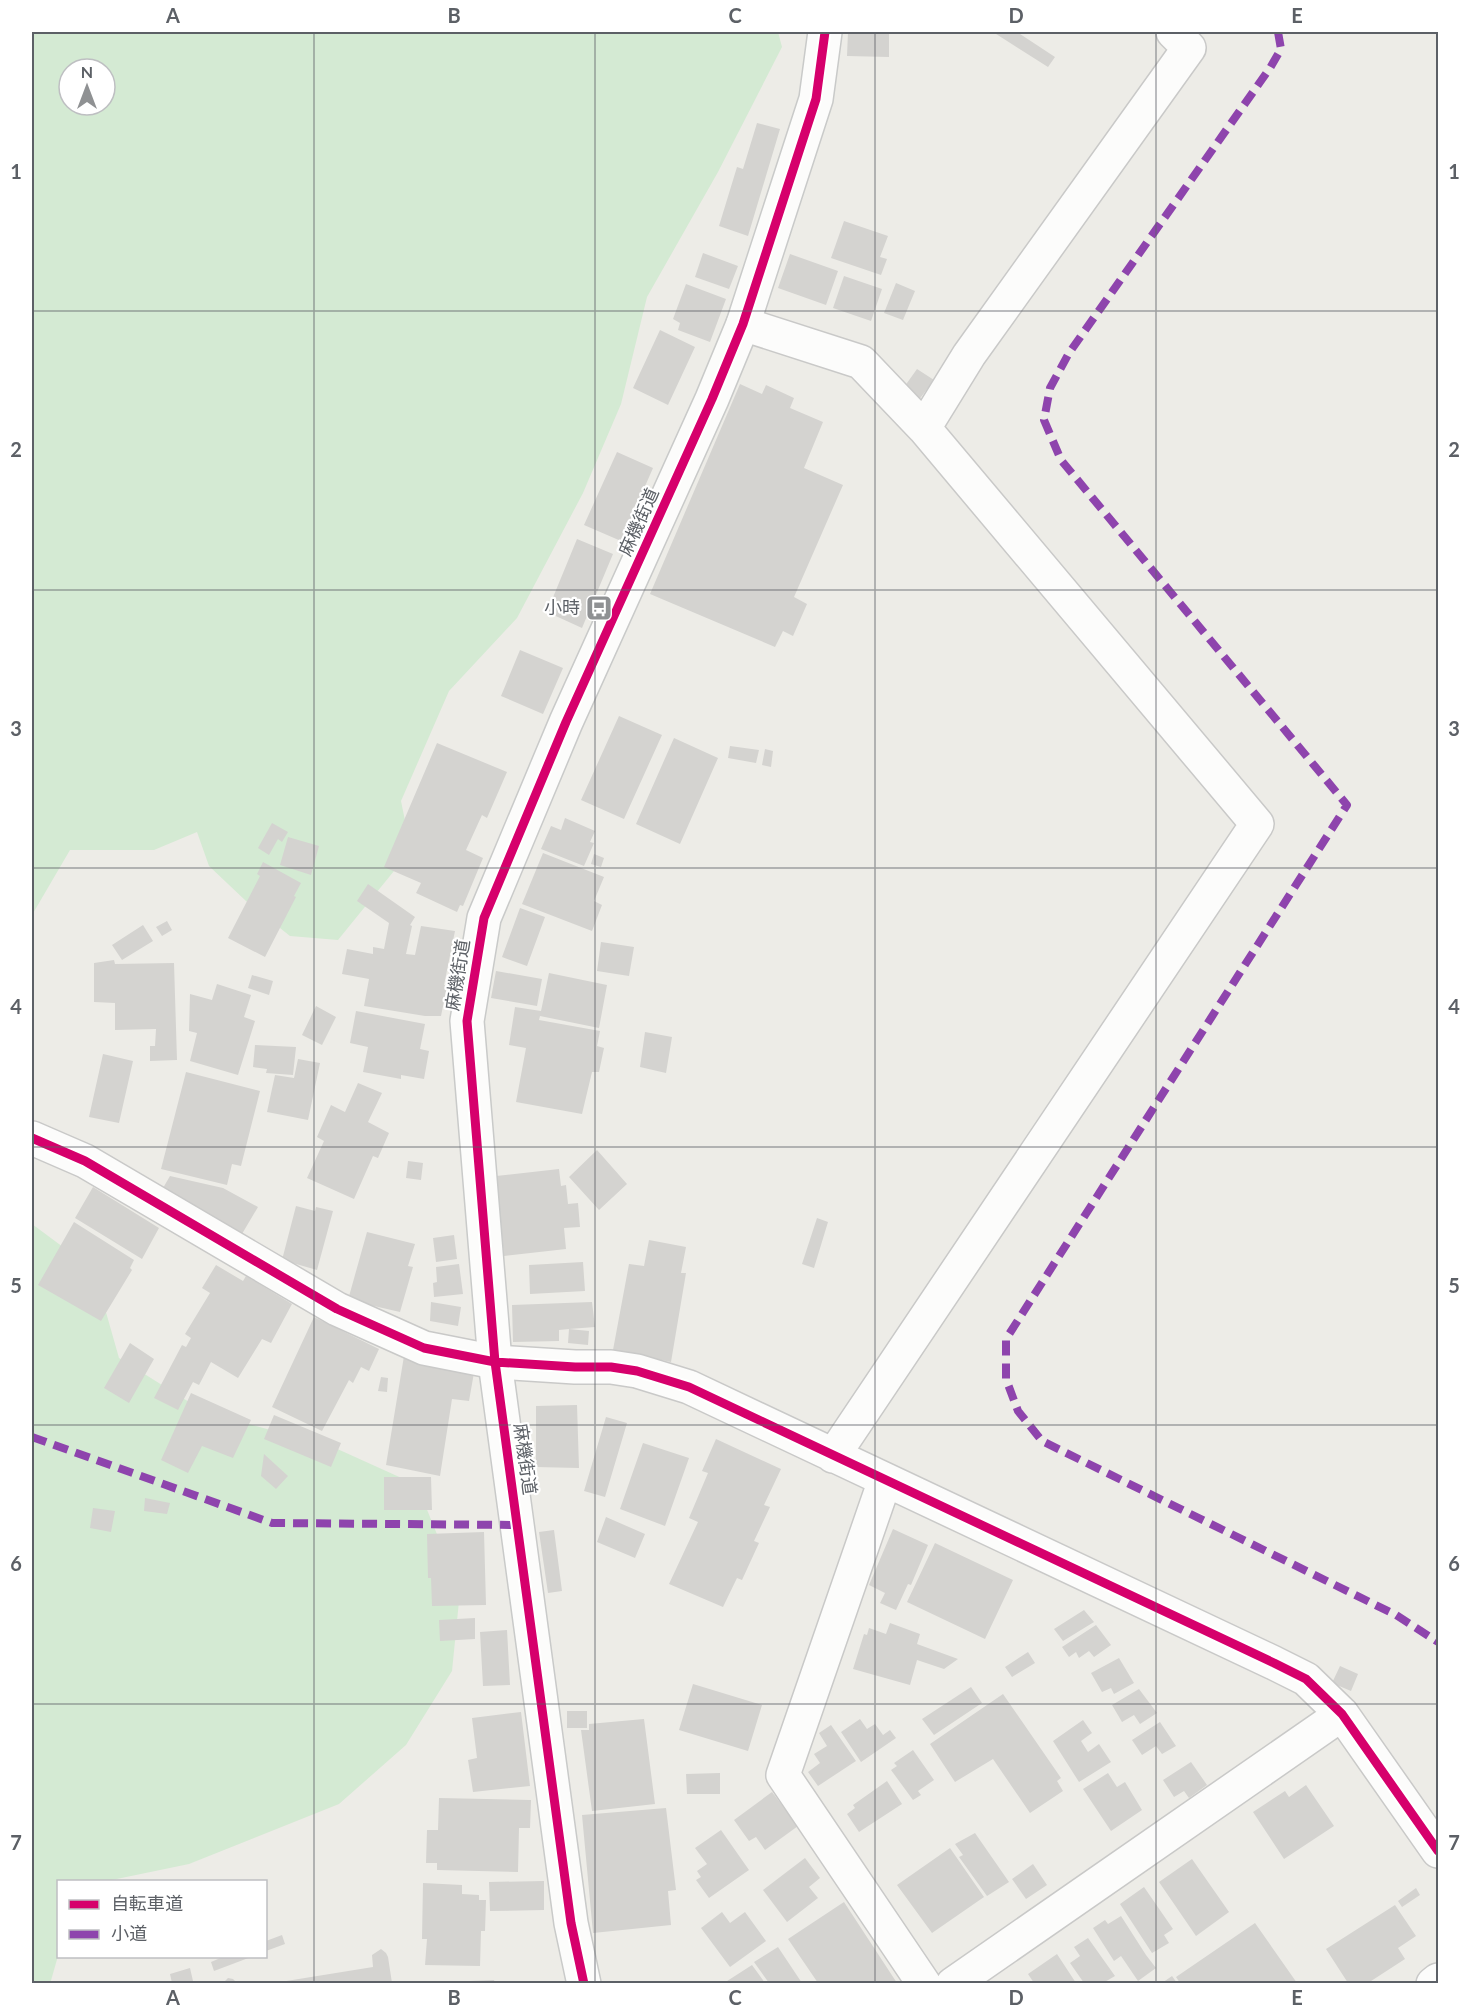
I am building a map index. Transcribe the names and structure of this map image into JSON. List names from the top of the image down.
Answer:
{
  "streets": {
    "street": ["麻機街道"]
  },
  "places": {
    "bus stop": ["小時"]
  },
  "legend": ["自転車道", "小道"],
  "north": "top",
  "grid": {
    "columns": [
      "A",
      "B",
      "C",
      "D",
      "E"
    ],
    "rows": [
      "1",
      "2",
      "3",
      "4",
      "5",
      "6",
      "7"
    ]
  }
}
